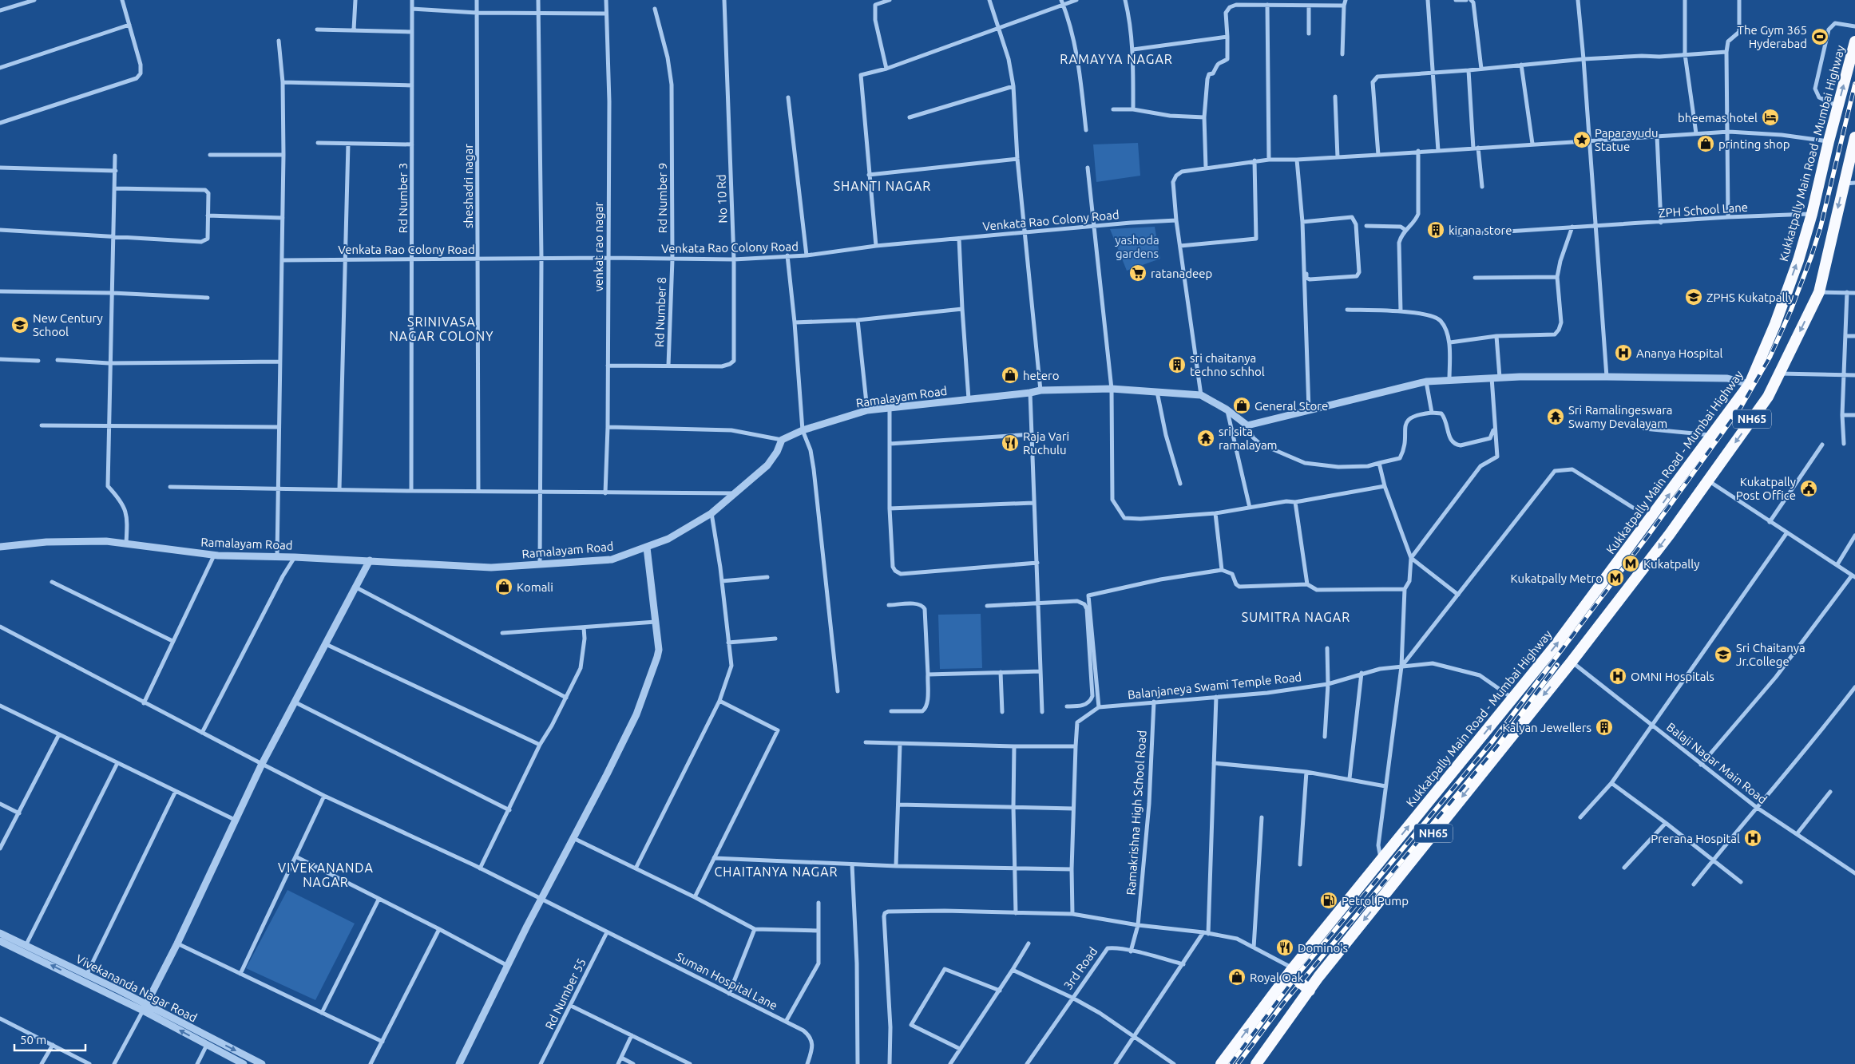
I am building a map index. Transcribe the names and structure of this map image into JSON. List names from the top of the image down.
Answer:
{
  "streets": {
    "highway": ["Kukkatpally Main Road - Mumbai Highway", "NH65"],
    "street": [
      "sheshadri nagar",
      "Rd Number 3",
      "Rd Number 9",
      "No 10 Rd",
      "ZPH School Lane",
      "Venkata Rao Colony Road",
      "venkat rao nagar",
      "Rd Number 8",
      "Ramalayam Road",
      "Balanjaneya Swami Temple Road",
      "Balaji Nagar Main Road",
      "Ramakrishna High School Road",
      "3rd Road",
      "Suman Hospital Lane",
      "Vivekananda Nagar Road",
      "Rd Number 55"
    ]
  },
  "crossings": [
    ["Kukkatpally Main Road - Mumbai Highway", "ZPH School Lane"],
    ["Kukkatpally Main Road - Mumbai Highway", "Balanjaneya Swami Temple Road"],
    ["sheshadri nagar", "Venkata Rao Colony Road"],
    ["Rd Number 3", "Venkata Rao Colony Road"],
    ["Rd Number 9", "Venkata Rao Colony Road"],
    ["Rd Number 9", "Rd Number 8"],
    ["No 10 Rd", "Venkata Rao Colony Road"],
    ["No 10 Rd", "venkat rao nagar"],
    ["No 10 Rd", "Rd Number 8"],
    ["Venkata Rao Colony Road", "venkat rao nagar"],
    ["Venkata Rao Colony Road", "Rd Number 8"],
    ["NH65", "Balaji Nagar Main Road"],
    ["Balanjaneya Swami Temple Road", "Ramakrishna High School Road"],
    ["Ramakrishna High School Road", "3rd Road"],
    ["Suman Hospital Lane", "Rd Number 55"]
  ],
  "districts": [
    "RAMAYYA NAGAR",
    "SHANTI NAGAR",
    "SRINIVASA NAGAR COLONY",
    "SUMITRA NAGAR",
    "VIVEKANANDA NAGAR",
    "CHAITANYA NAGAR"
  ],
  "parks": ["yashoda gardens"],
  "places": {
    "sports": ["The Gym 365 Hyderabad"],
    "hotel": ["bheemas hotel"],
    "place": ["Paparayudu Statue"],
    "shop": [
      "printing shop",
      "hetero",
      "General Store",
      "Komali",
      "Royal Oak"
    ],
    "building": ["kirana store", "sri chaitanya techno schhol", "Kalyan Jewellers"],
    "supermarket": ["ratanadeep"],
    "school or university": ["ZPHS Kukatpally", "New Century School", "Sri Chaitanya Jr.College"],
    "hospital": ["Ananya Hospital", "OMNI Hospitals", "Prerana Hospital"],
    "temple": ["Sri Ramalingeswara Swamy Devalayam", "sri sita ramalayam"],
    "restaurant": ["Raja Vari Ruchulu", "Domino's"],
    "public building": ["Kukatpally Post Office"],
    "metro station": ["Kukatpally", "Kukatpally Metro"],
    "fuel station": ["Petrol Pump"]
  },
  "scale_bar": "50 m"
}
